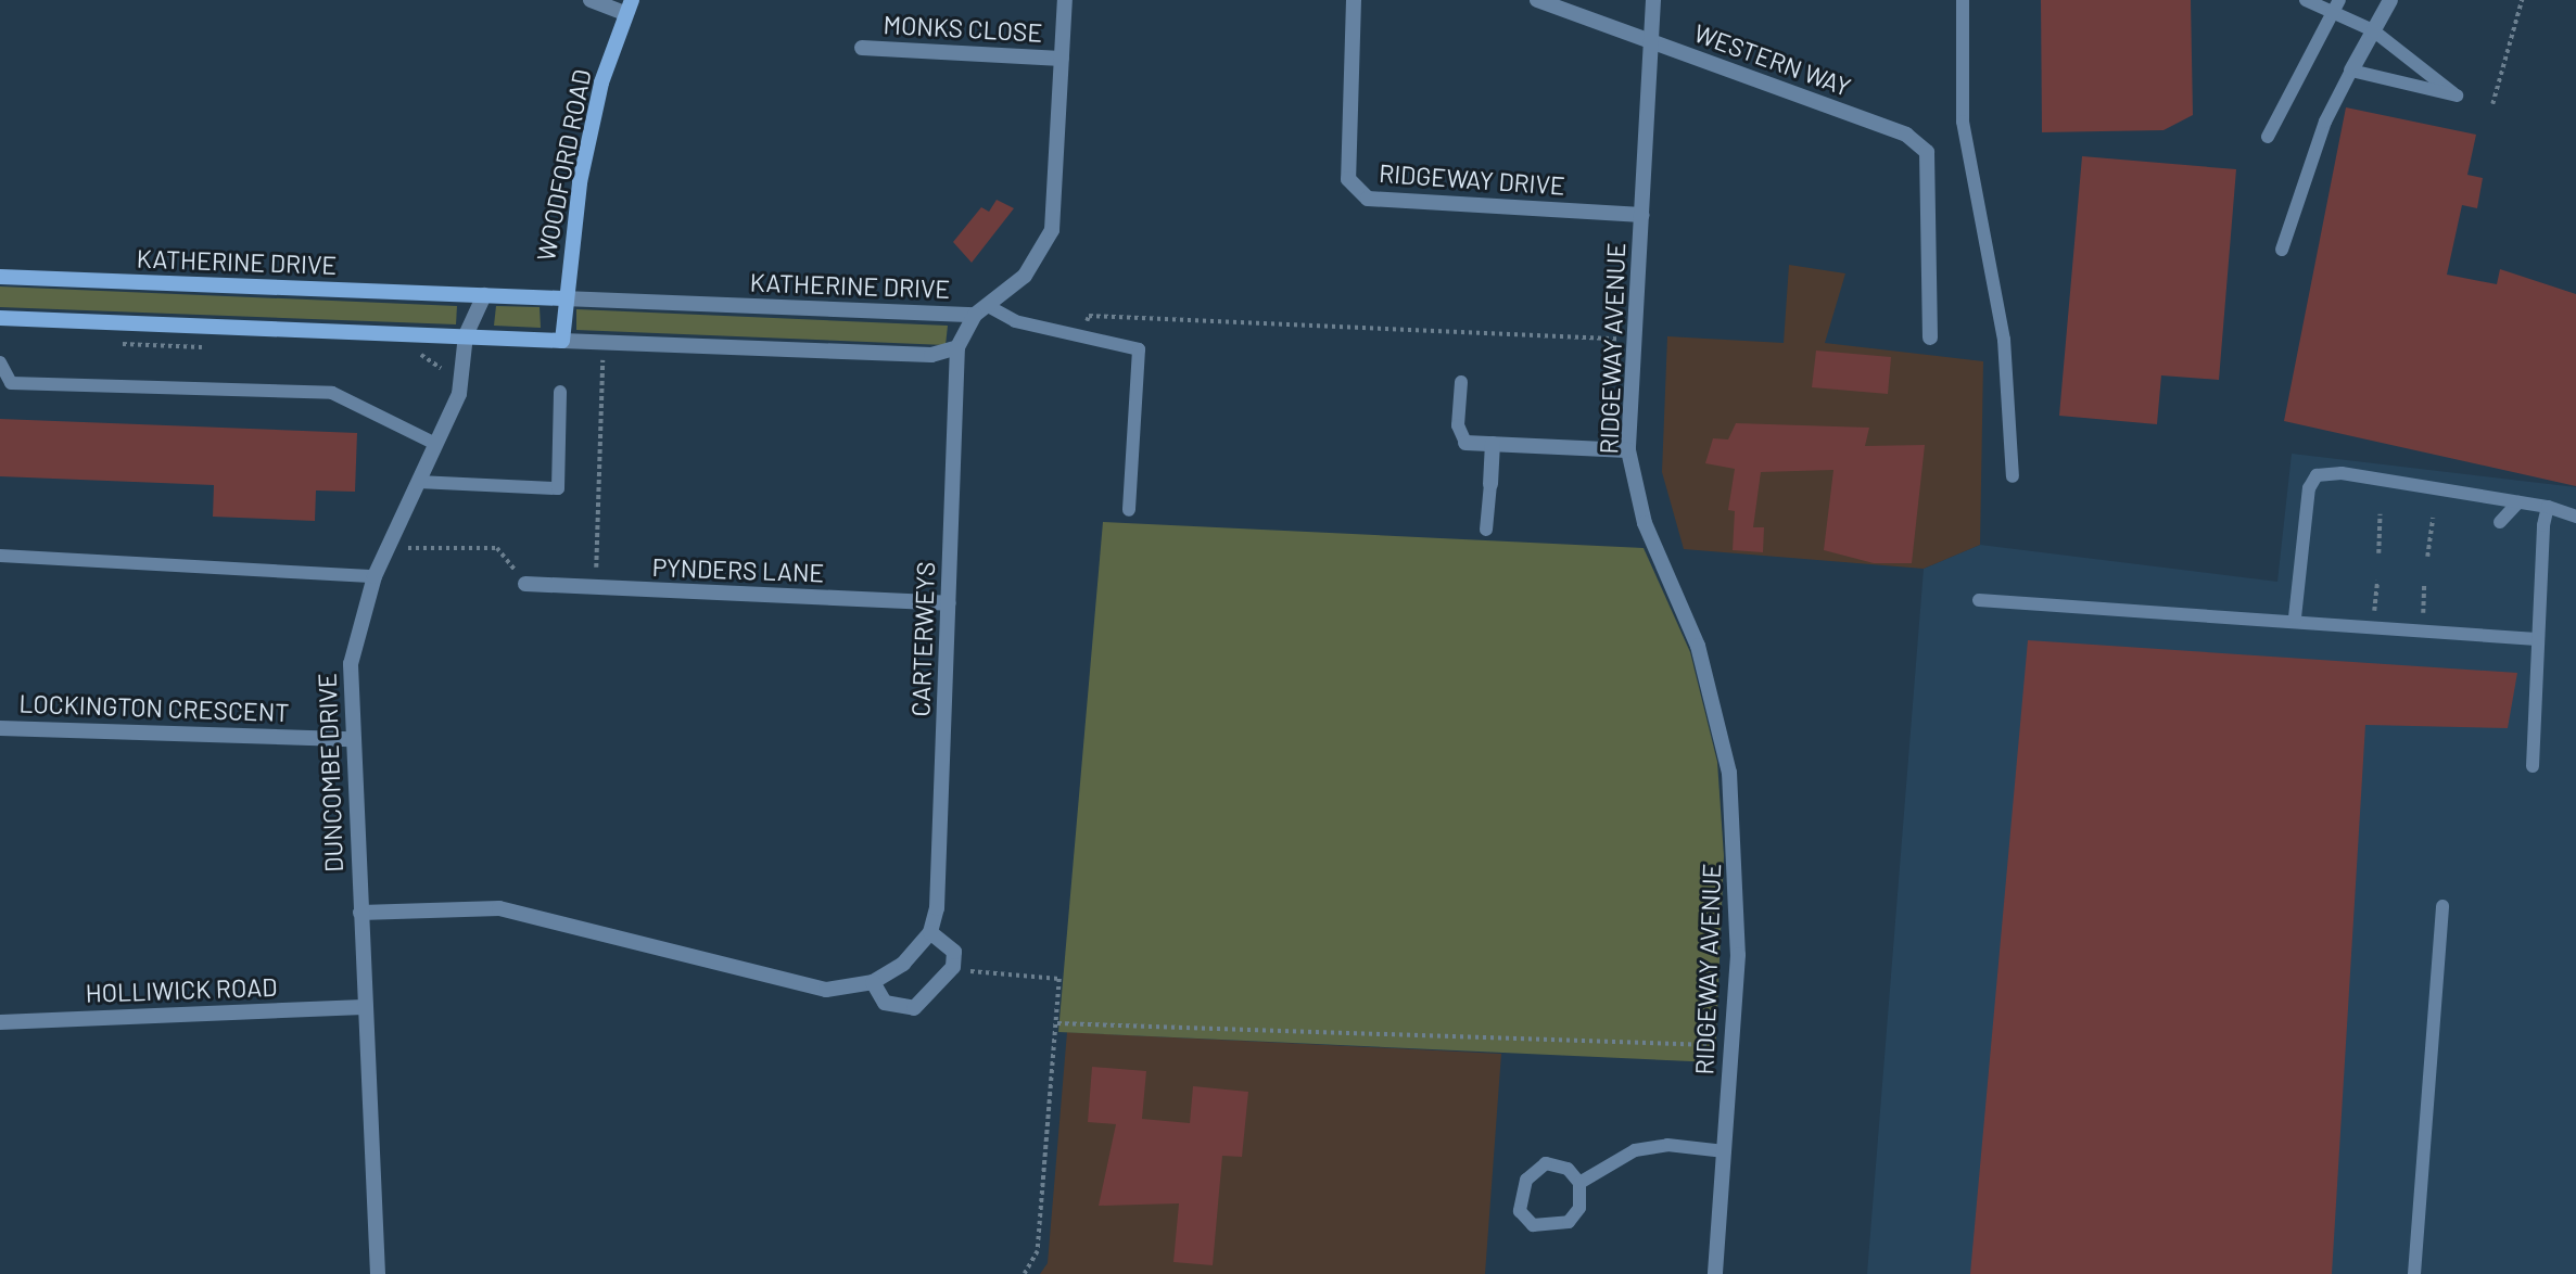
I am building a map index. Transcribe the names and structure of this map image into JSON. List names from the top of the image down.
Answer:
{
  "streets": {
    "street": [
      "MONKS CLOSE",
      "WESTERN WAY",
      "WOODFORD ROAD",
      "RIDGEWAY DRIVE",
      "KATHERINE DRIVE",
      "RIDGEWAY AVENUE",
      "PYNDERS LANE",
      "CARTERWEYS",
      "LOCKINGTON CRESCENT",
      "DUNCOMBE DRIVE",
      "HOLLIWICK ROAD"
    ]
  },
  "crossings": [
    ["WESTERN WAY", "RIDGEWAY AVENUE"],
    ["WOODFORD ROAD", "KATHERINE DRIVE"],
    ["RIDGEWAY DRIVE", "RIDGEWAY AVENUE"],
    ["KATHERINE DRIVE", "CARTERWEYS"],
    ["KATHERINE DRIVE", "DUNCOMBE DRIVE"],
    ["PYNDERS LANE", "CARTERWEYS"],
    ["LOCKINGTON CRESCENT", "DUNCOMBE DRIVE"],
    ["DUNCOMBE DRIVE", "HOLLIWICK ROAD"]
  ]
}
